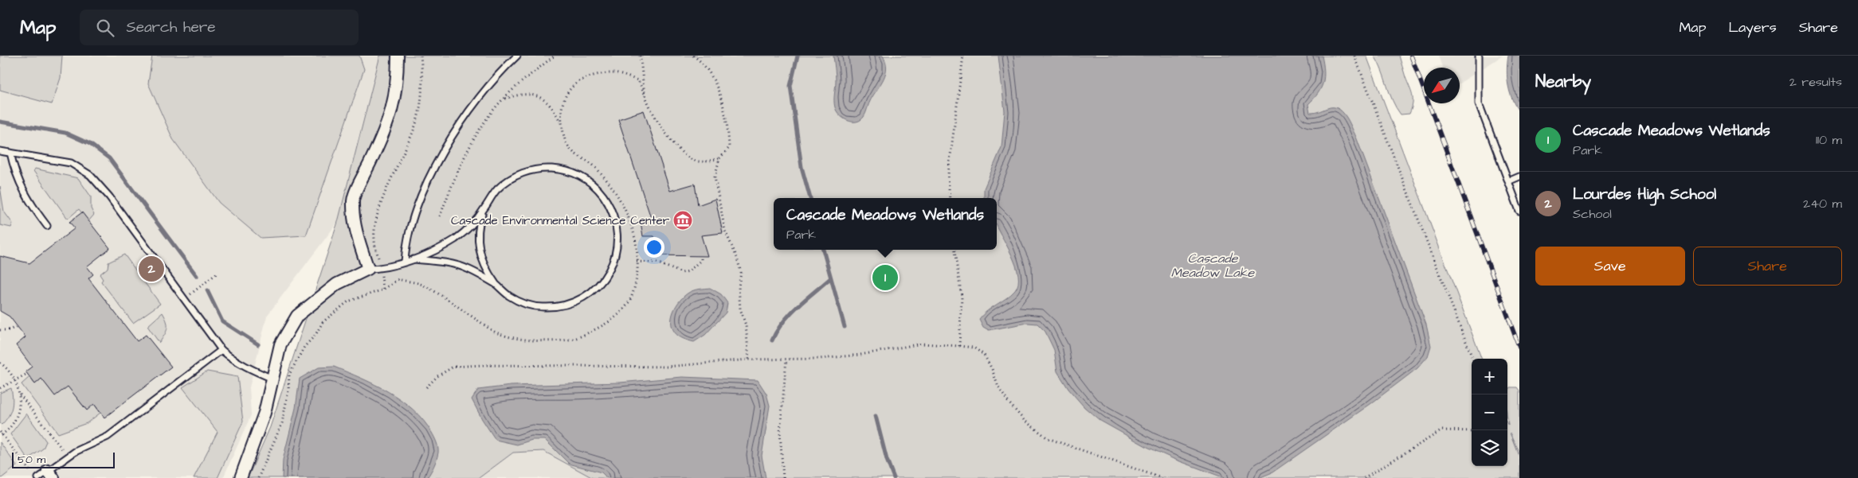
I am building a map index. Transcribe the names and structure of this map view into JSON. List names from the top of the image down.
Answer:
{
  "water": ["Cascade Meadow Lake"],
  "places": {
    "museum": ["Cascade Environmental Science Center"]
  },
  "scale_bar": "50 m",
  "north": "bottom left",
  "page": {
    "header": "Map",
    "search": "Search here",
    "nav": ["Map", "Layers", "Share"],
    "heading": ["Nearby", "2 results"],
    "list": [
      {
        "mark": "1",
        "name": "Cascade Meadows Wetlands",
        "note": "Park",
        "value": "110 m"
      },
      {
        "mark": "2",
        "name": "Lourdes High School",
        "note": "School",
        "value": "240 m"
      }
    ],
    "popup": ["Cascade Meadows Wetlands", "Park"],
    "buttons": ["Save", "Share"],
    "pins": ["2", "1"],
    "map_buttons": ["+", "−"],
    "scale": "50 m"
  }
}
